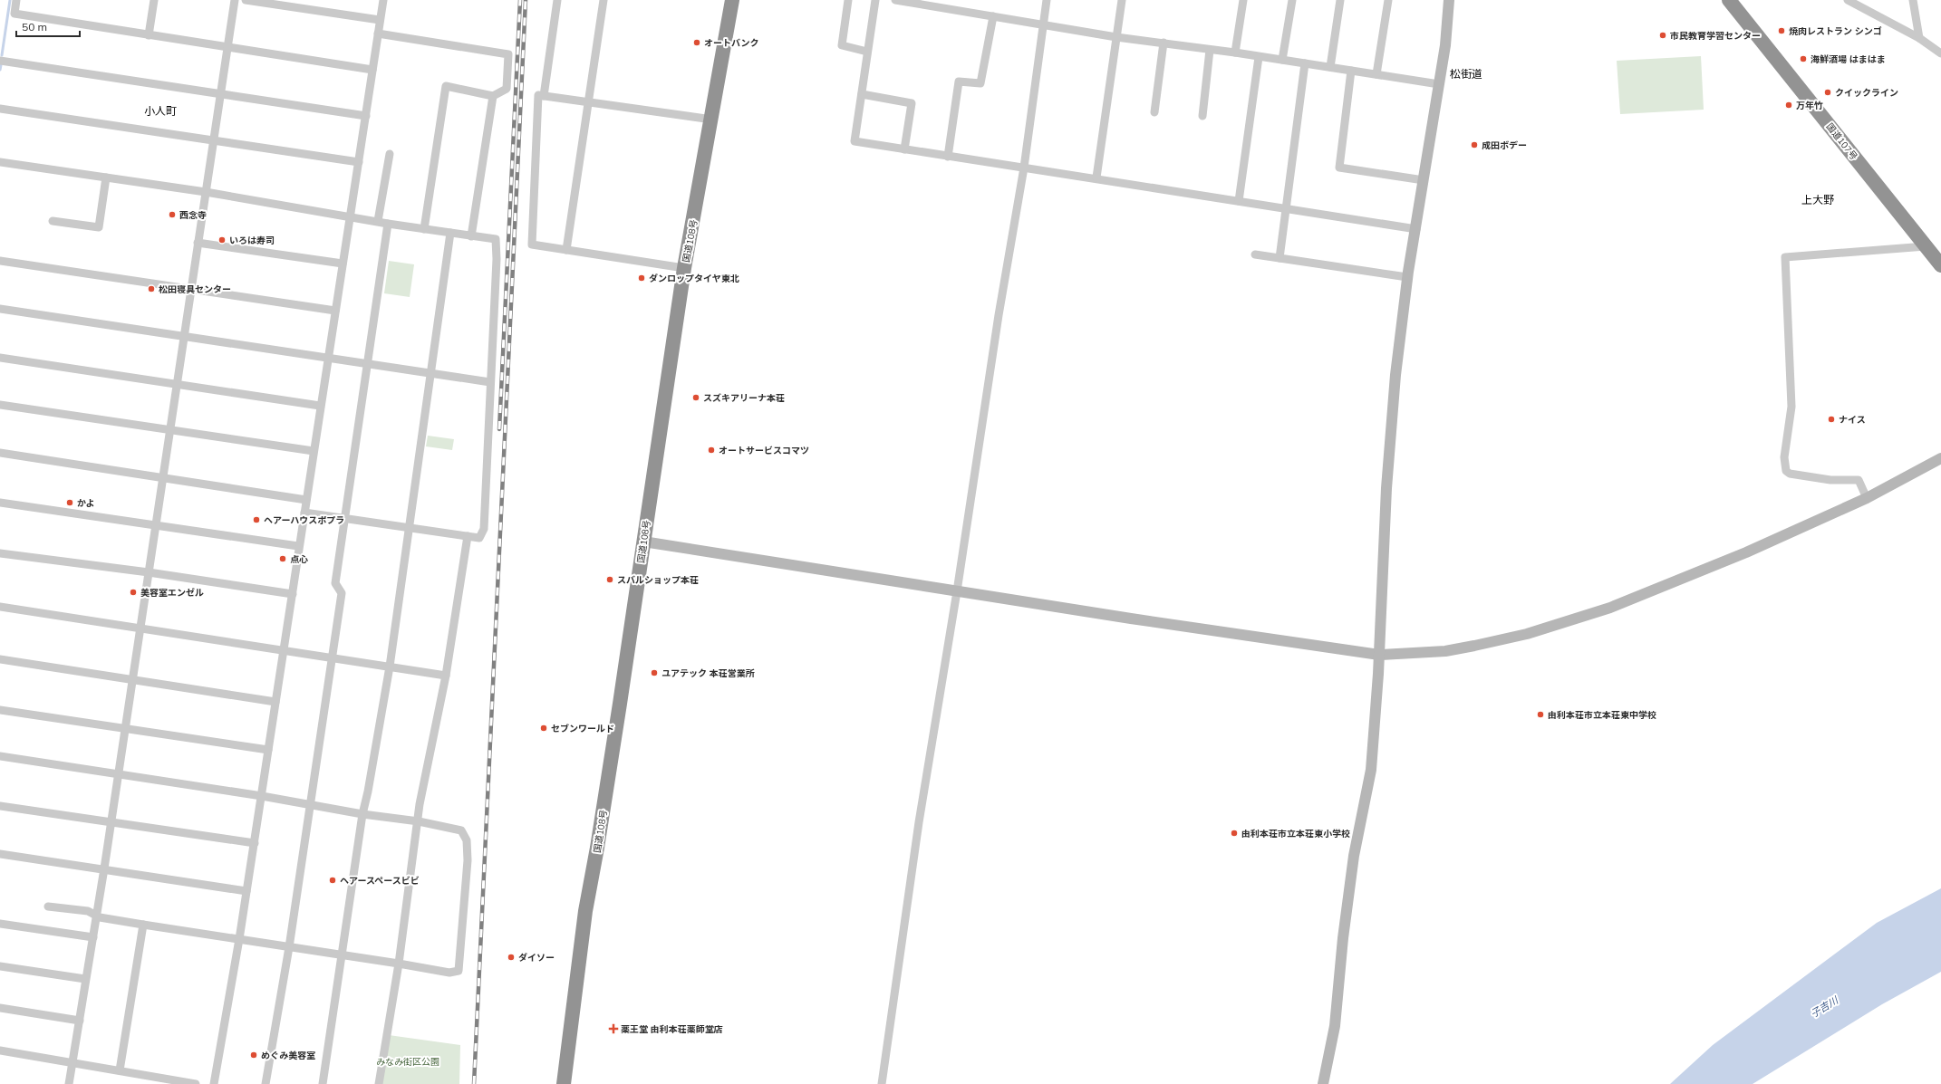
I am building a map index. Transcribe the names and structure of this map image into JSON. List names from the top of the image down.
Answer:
{
  "streets": {
    "highway": ["国道107号", "国道108号"]
  },
  "districts": ["松街道", "小人町", "上大野"],
  "water": ["子吉川"],
  "parks": ["みなみ街区公園"],
  "places": {
    "other": [
      "焼肉レストラン シンゴ",
      "市民教育学習センター",
      "オートバンク",
      "海鮮酒場 はまはま",
      "クイックライン",
      "万年竹",
      "成田ボデー",
      "西念寺",
      "いろは寿司",
      "ダンロップタイヤ東北",
      "松田寝具センター",
      "スズキアリーナ本荘",
      "ナイス",
      "オートサービスコマツ",
      "かよ",
      "ヘアーハウスポプラ",
      "点心",
      "スバルショップ本荘",
      "美容室エンゼル",
      "ユアテック 本荘営業所",
      "由利本荘市立本荘東中学校",
      "セブンワールド",
      "由利本荘市立本荘東小学校",
      "ヘアースペースビビ",
      "ダイソー",
      "めぐみ美容室"
    ],
    "health": ["薬王堂 由利本荘薬師堂店"]
  },
  "scale_bar": "50 m"
}
